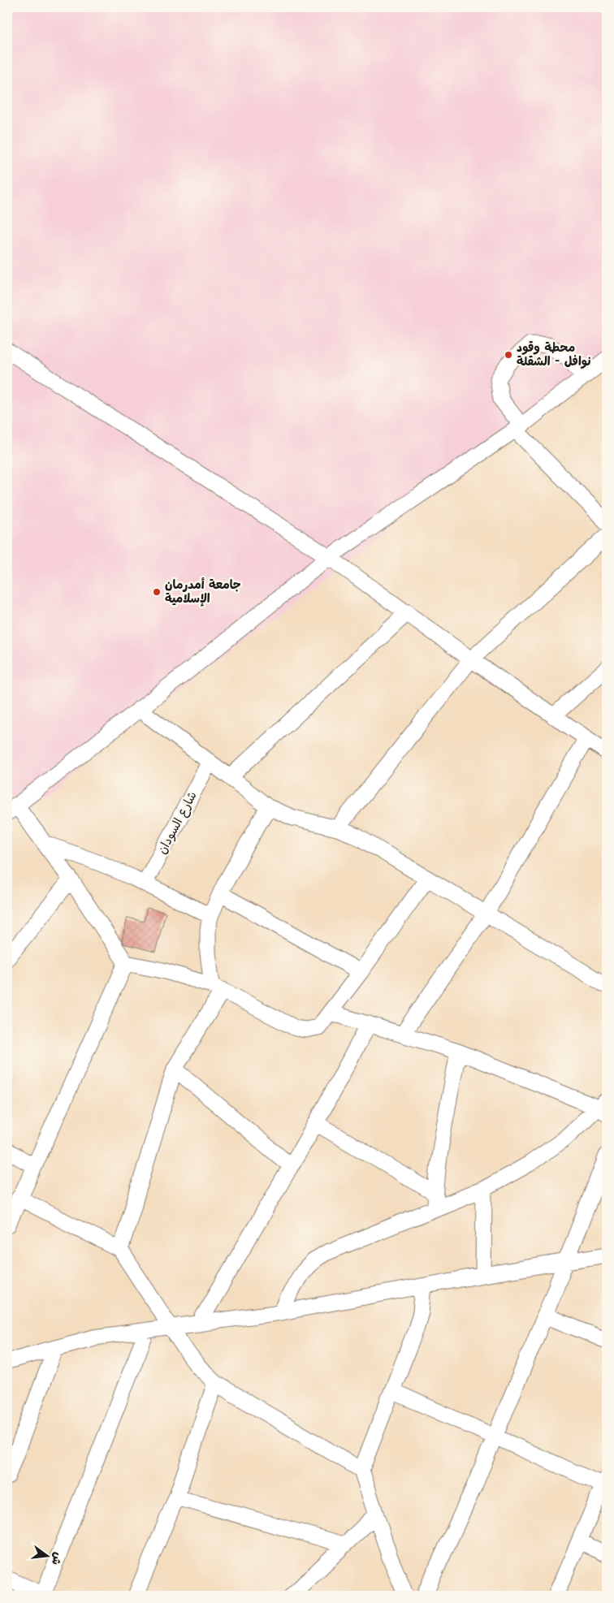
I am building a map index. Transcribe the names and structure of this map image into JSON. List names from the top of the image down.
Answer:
{
  "streets": {
    "street": ["شارع السودان"]
  },
  "places": ["محطة وقود نوافل - الشقلة", "جامعة أمدرمان الإسلامية"],
  "north": "right"
}
